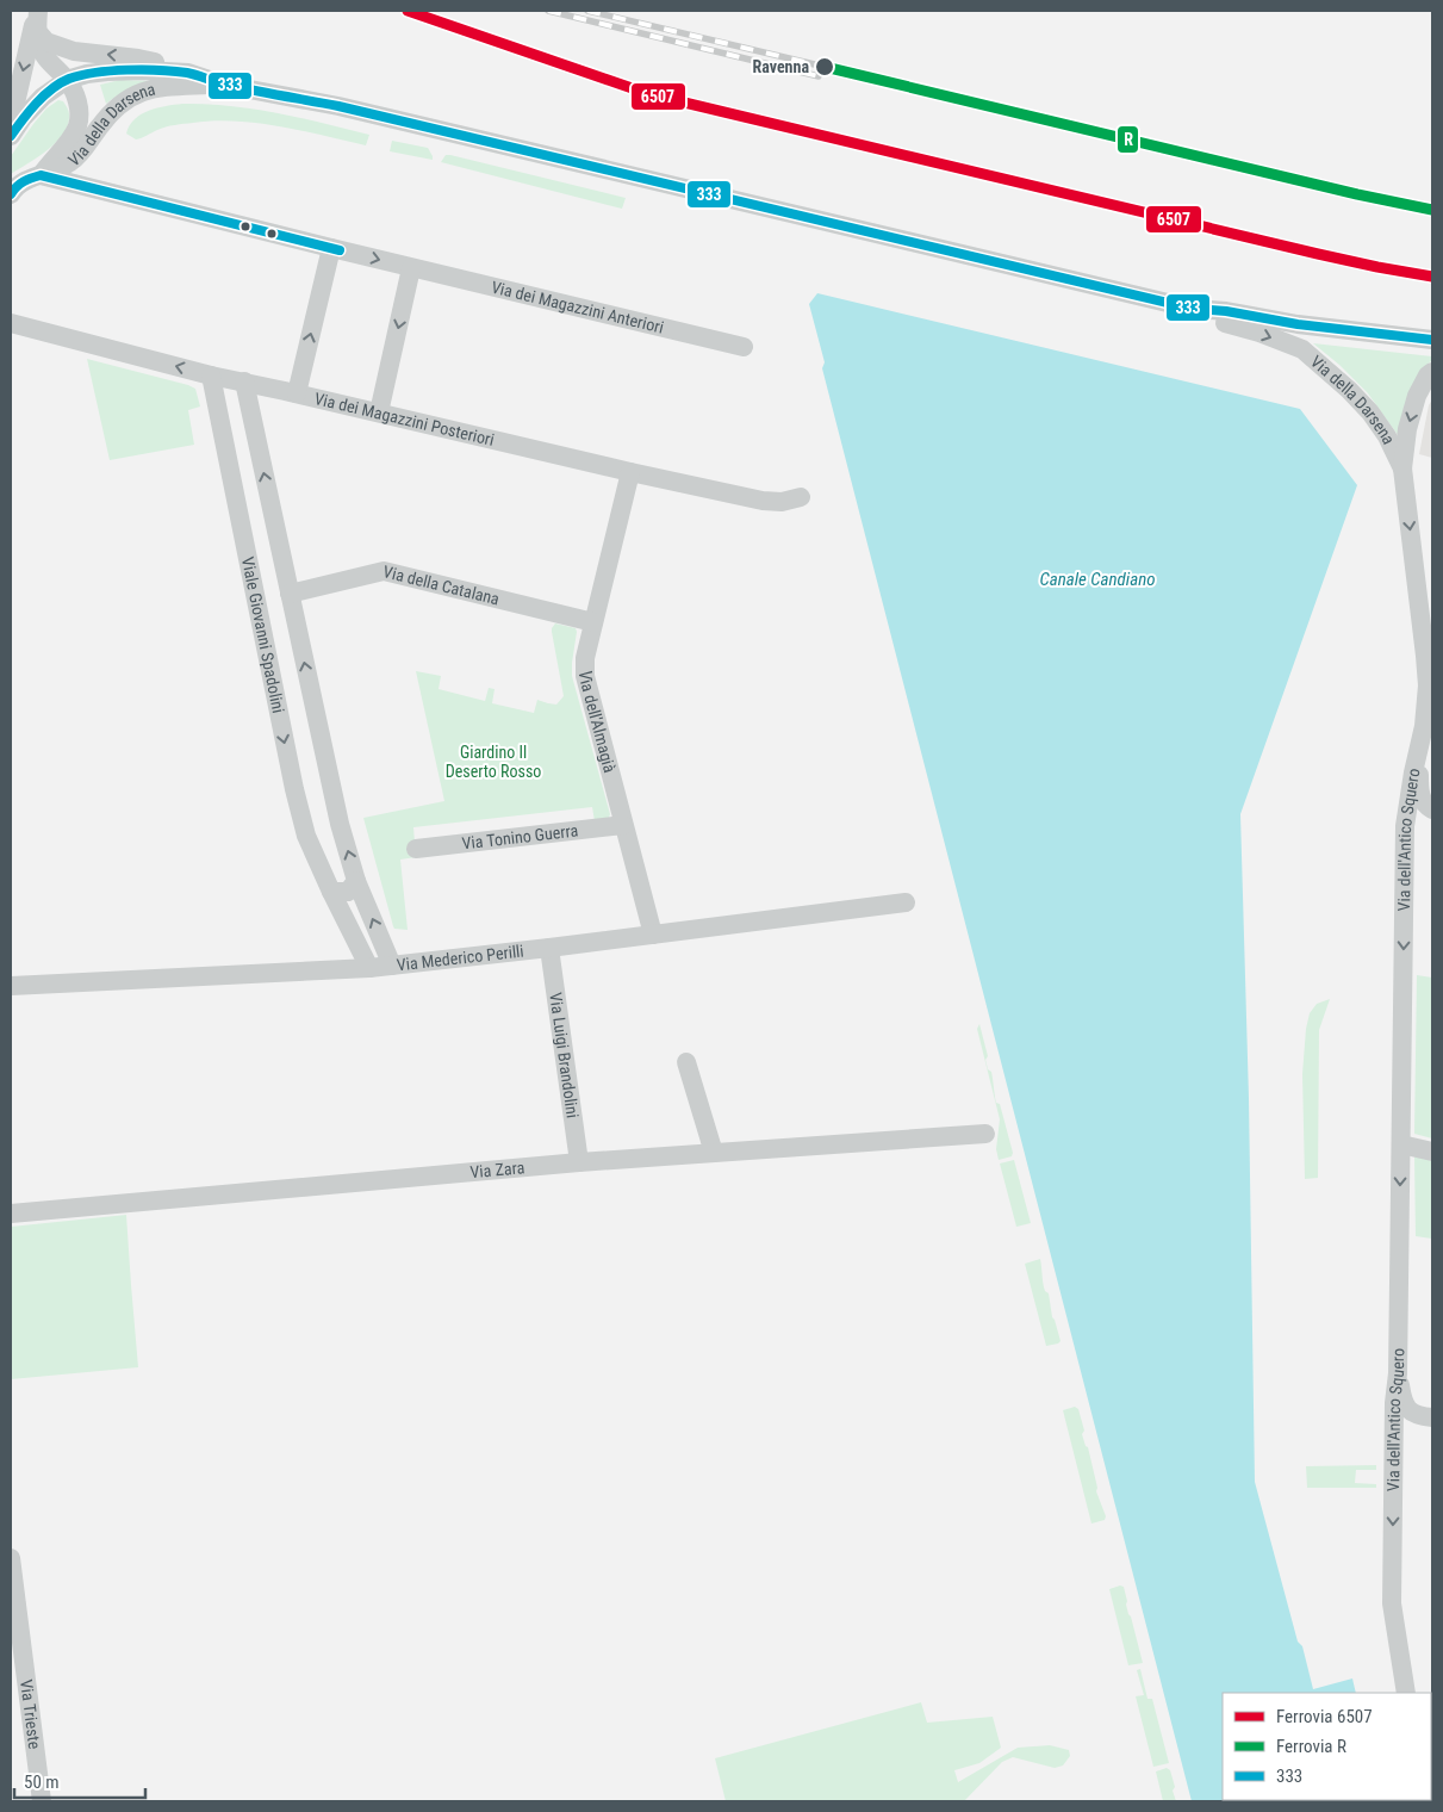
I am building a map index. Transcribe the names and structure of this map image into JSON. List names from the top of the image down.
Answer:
{
  "streets": {
    "street": [
      "Via della Darsena",
      "Via dei Magazzini Anteriori",
      "Via dei Magazzini Posteriori",
      "Via della Catalana",
      "Viale Giovanni Spadolini",
      "Via dell'Almagià",
      "Via Tonino Guerra",
      "Via dell'Antico Squero",
      "Via Mederico Perilli",
      "Via Luigi Brandolini",
      "Via Zara",
      "Via Trieste"
    ]
  },
  "crossings": [
    ["Via della Darsena", "Via dei Magazzini Anteriori"],
    ["Via della Darsena", "Via dell'Antico Squero"],
    ["Via dei Magazzini Posteriori", "Viale Giovanni Spadolini"],
    ["Via dei Magazzini Posteriori", "Via dell'Almagià"],
    ["Via della Catalana", "Viale Giovanni Spadolini"],
    ["Via della Catalana", "Via dell'Almagià"],
    ["Viale Giovanni Spadolini", "Via Mederico Perilli"],
    ["Via dell'Almagià", "Via Tonino Guerra"],
    ["Via dell'Almagià", "Via Mederico Perilli"],
    ["Via Mederico Perilli", "Via Luigi Brandolini"],
    ["Via Luigi Brandolini", "Via Zara"]
  ],
  "one_way": ["Via dell'Antico Squero"],
  "water": ["Canale Candiano"],
  "parks": ["Giardino Il Deserto Rosso"],
  "places": ["Ravenna"],
  "lines": ["rail line 6507", "rail line R", "transit line 333"],
  "legend": ["Ferrovia 6507", "Ferrovia R", "333"],
  "scale_bar": "50 m"
}
